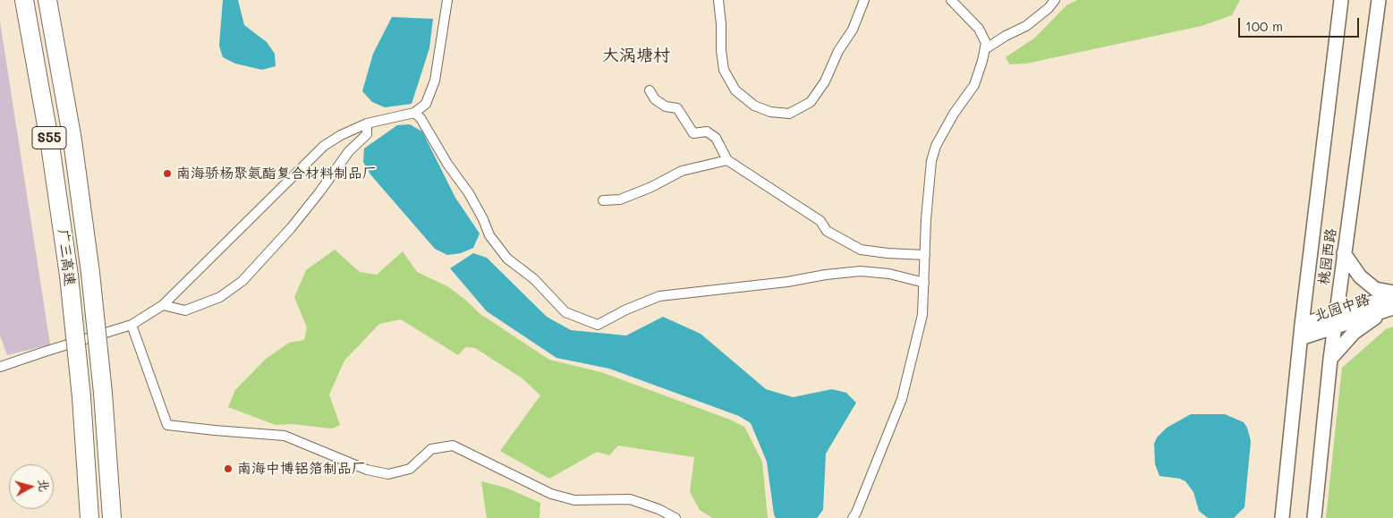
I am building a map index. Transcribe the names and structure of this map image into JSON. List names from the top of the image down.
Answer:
{
  "streets": {
    "highway": ["S55", "广三高速"],
    "main road": ["桃园西路", "北园中路"]
  },
  "crossings": [
    ["桃园西路", "北园中路"]
  ],
  "districts": ["大涡塘村"],
  "places": ["南海骄杨聚氨酯复合材料制品厂", "南海中博铝箔制品厂"],
  "scale_bar": "100 m",
  "north": "right"
}
